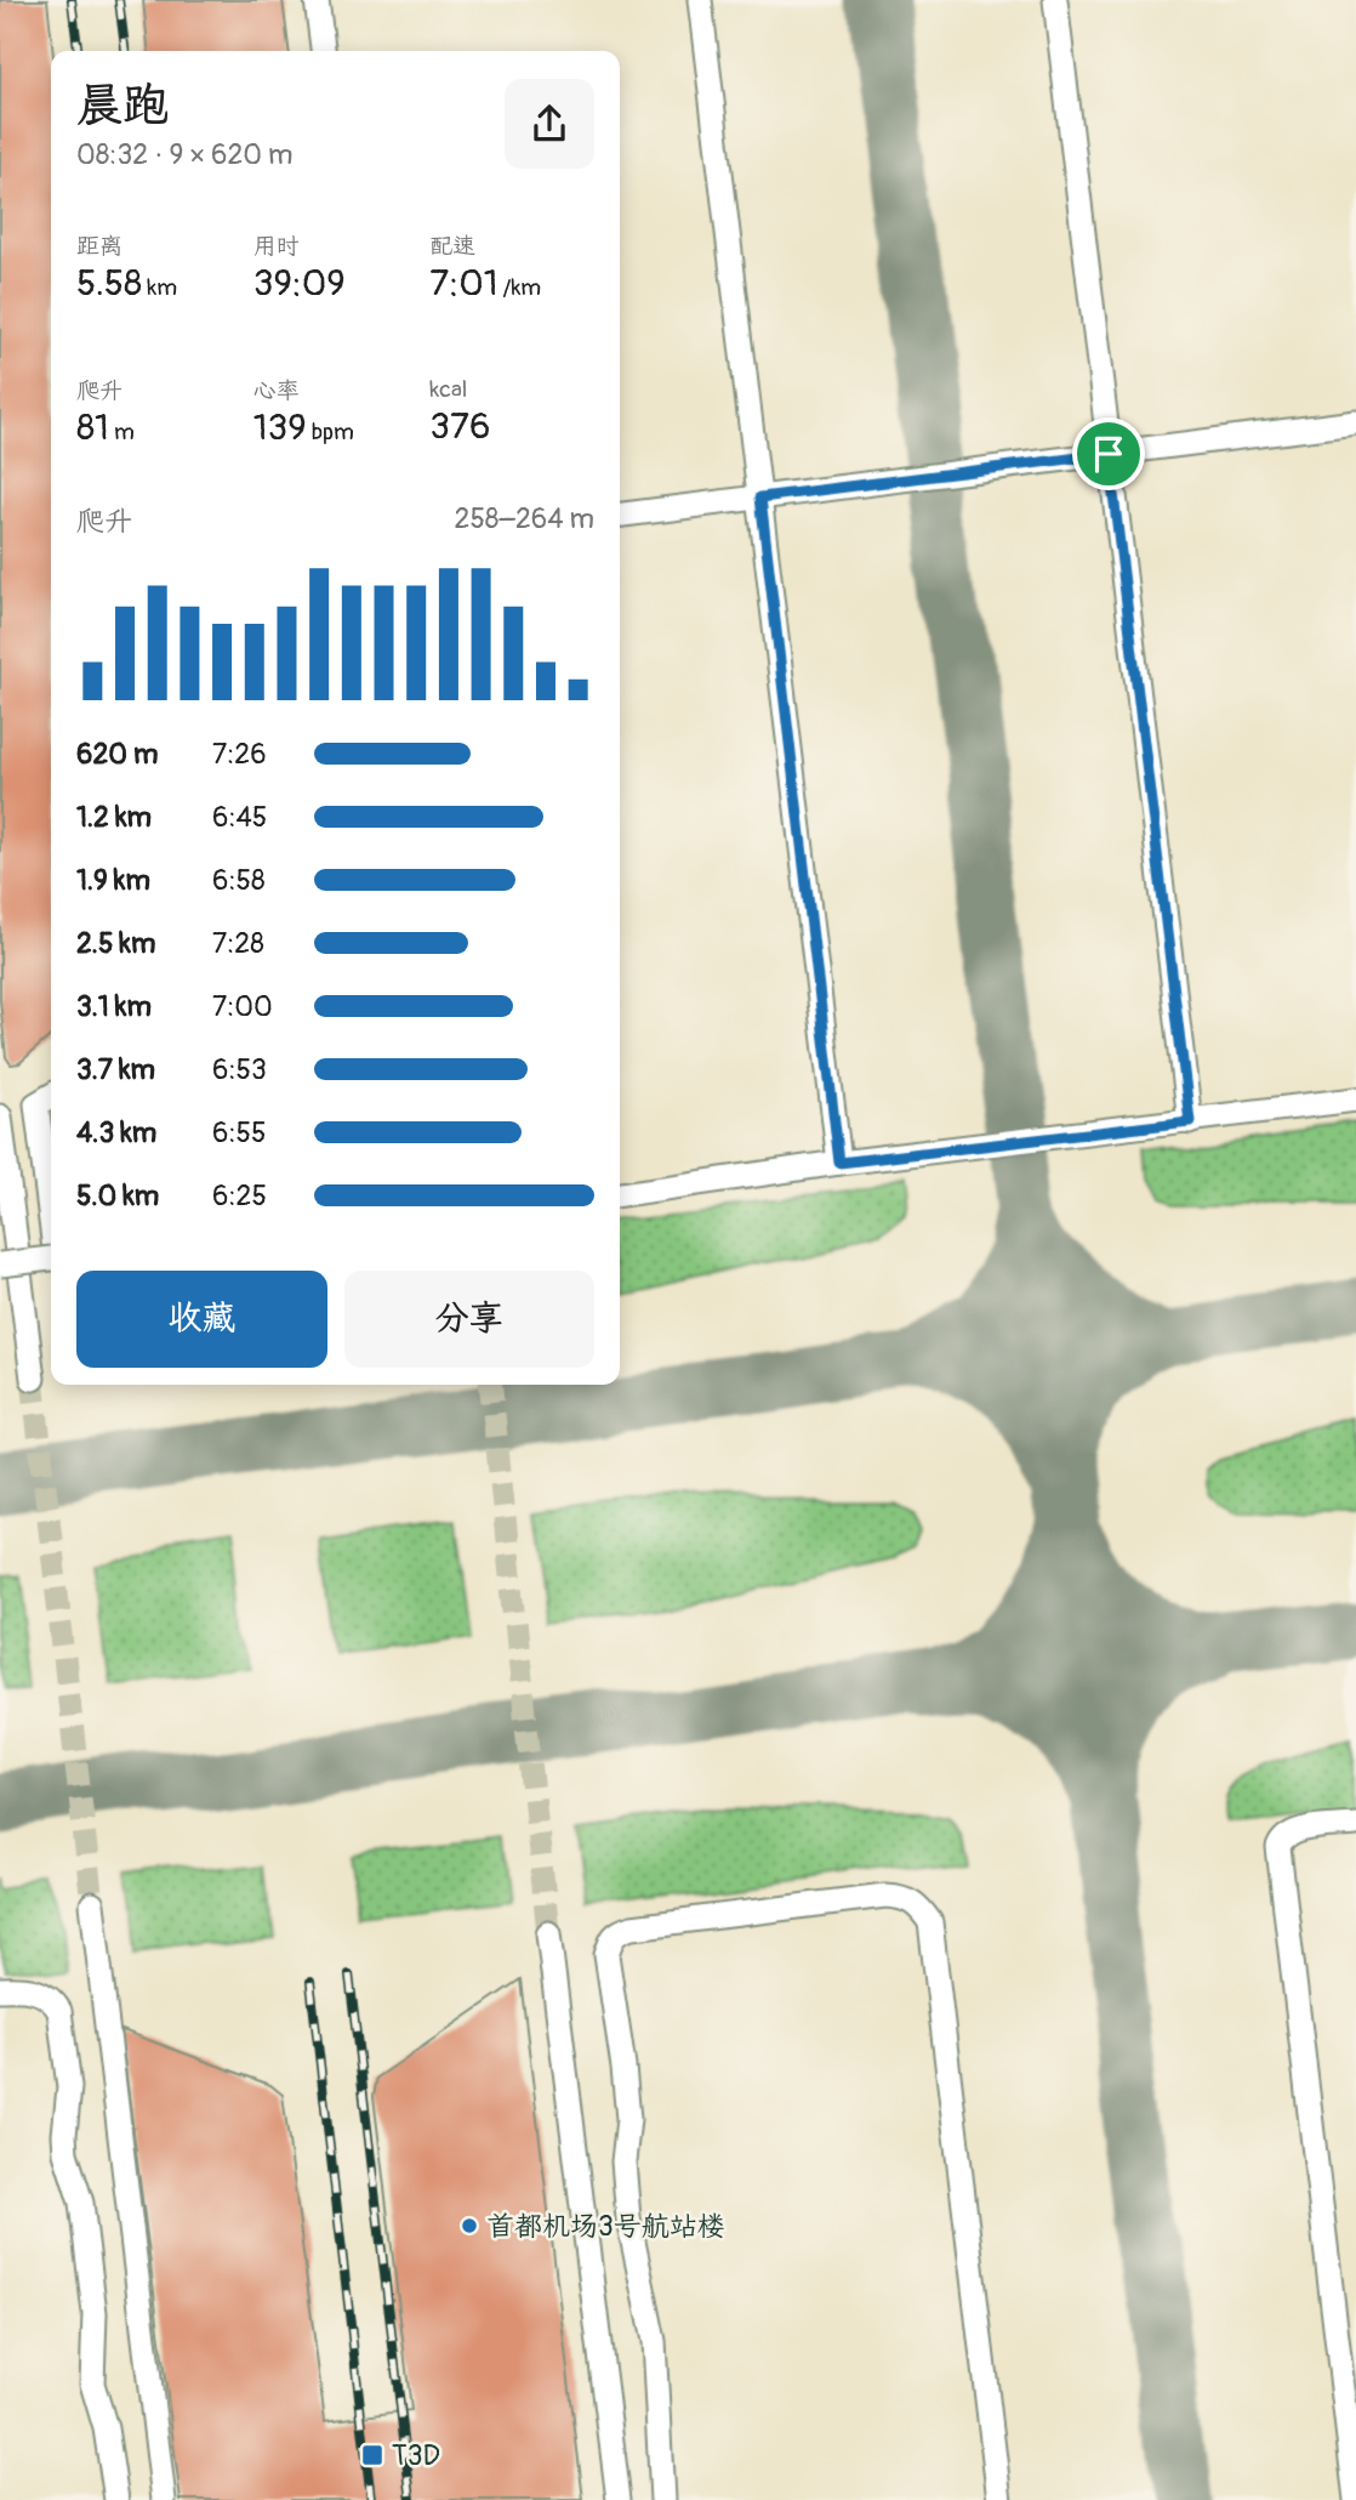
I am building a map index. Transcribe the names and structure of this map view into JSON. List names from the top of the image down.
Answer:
{
  "places": {
    "other": ["首都机场3号航站楼"],
    "transit": ["T3D"]
  },
  "page": {
    "heading": ["晨跑", "08:32 · 9 × 620 m"],
    "stats": [
      ["距离", "5.58 km"],
      ["用时", "39:09"],
      ["配速", "7:01 /km"],
      ["爬升", "81 m"],
      ["心率", "139 bpm"],
      ["kcal", "376"]
    ],
    "chart": ["爬升", "258–264 m"],
    "list": [
      {
        "name": "620 m",
        "note": "7:26"
      },
      {
        "name": "1.2 km",
        "note": "6:45"
      },
      {
        "name": "1.9 km",
        "note": "6:58"
      },
      {
        "name": "2.5 km",
        "note": "7:28"
      },
      {
        "name": "3.1 km",
        "note": "7:00"
      },
      {
        "name": "3.7 km",
        "note": "6:53"
      },
      {
        "name": "4.3 km",
        "note": "6:55"
      },
      {
        "name": "5.0 km",
        "note": "6:25"
      }
    ],
    "buttons": ["收藏", "分享"]
  }
}
